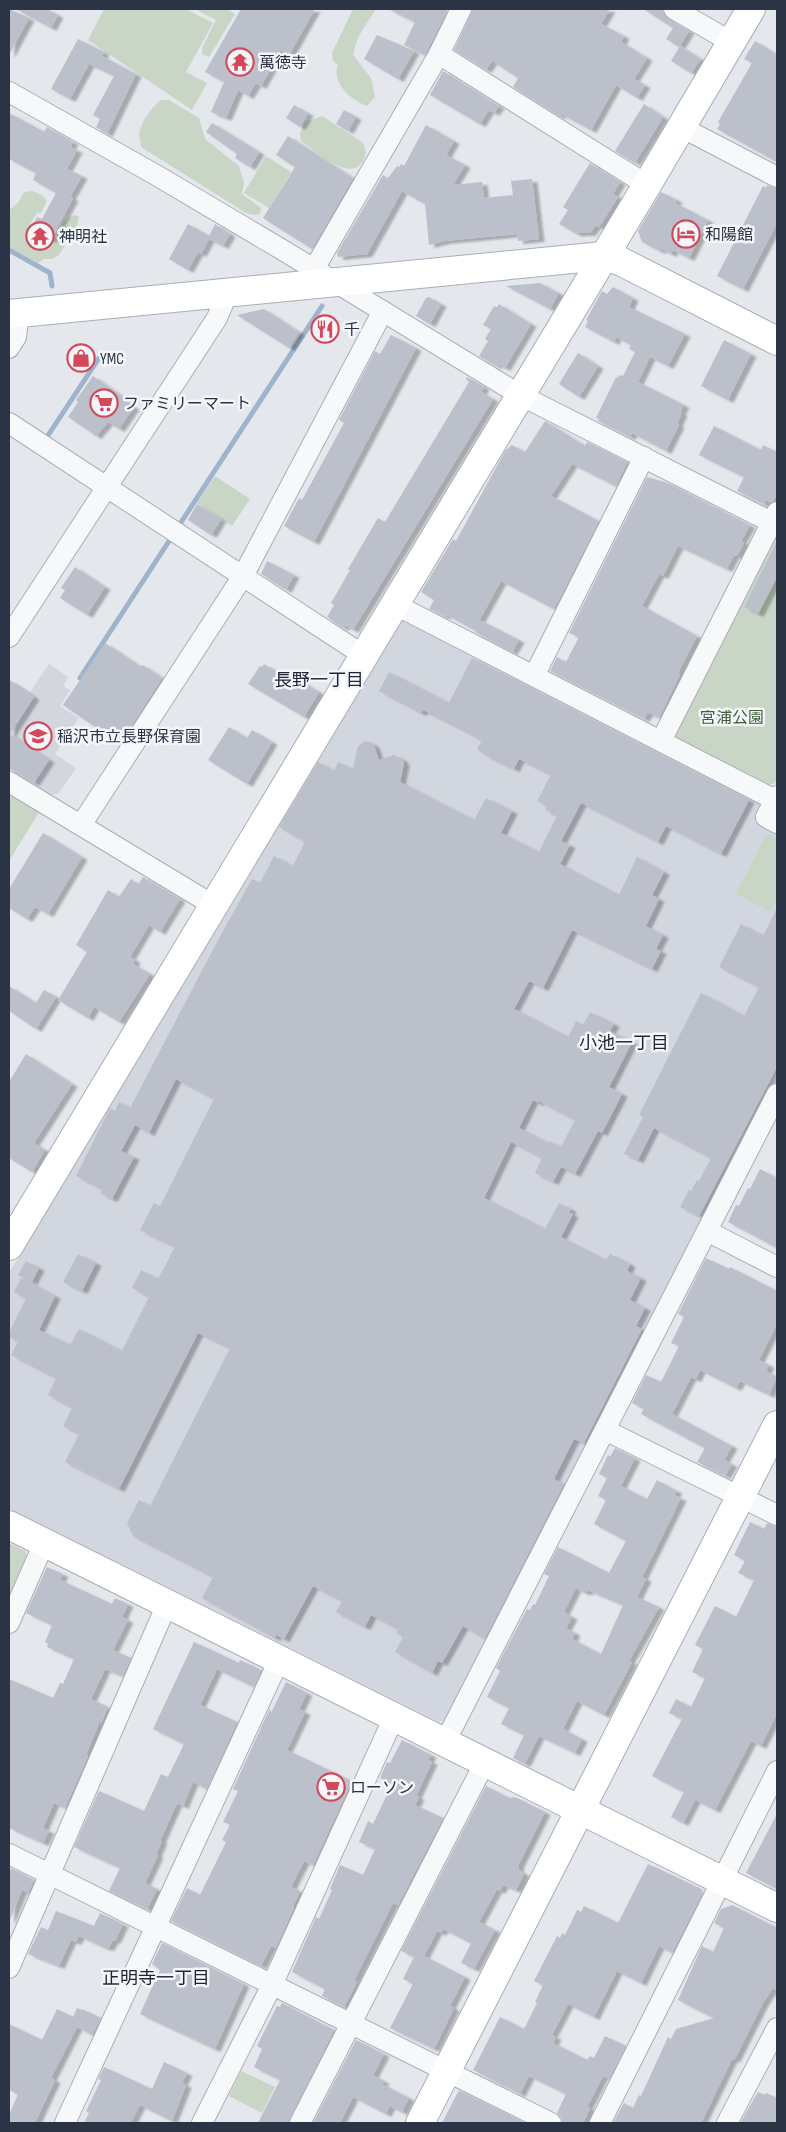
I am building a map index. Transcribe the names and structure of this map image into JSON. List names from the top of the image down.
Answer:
{
  "districts": ["長野一丁目", "小池一丁目", "正明寺一丁目"],
  "parks": ["宮浦公園"],
  "places": {
    "temple": ["萬徳寺", "神明社"],
    "hotel": ["和陽館"],
    "restaurant": ["千"],
    "shop": ["YMC"],
    "supermarket": ["ファミリーマート", "ローソン"],
    "school or university": ["稲沢市立長野保育園"]
  }
}
